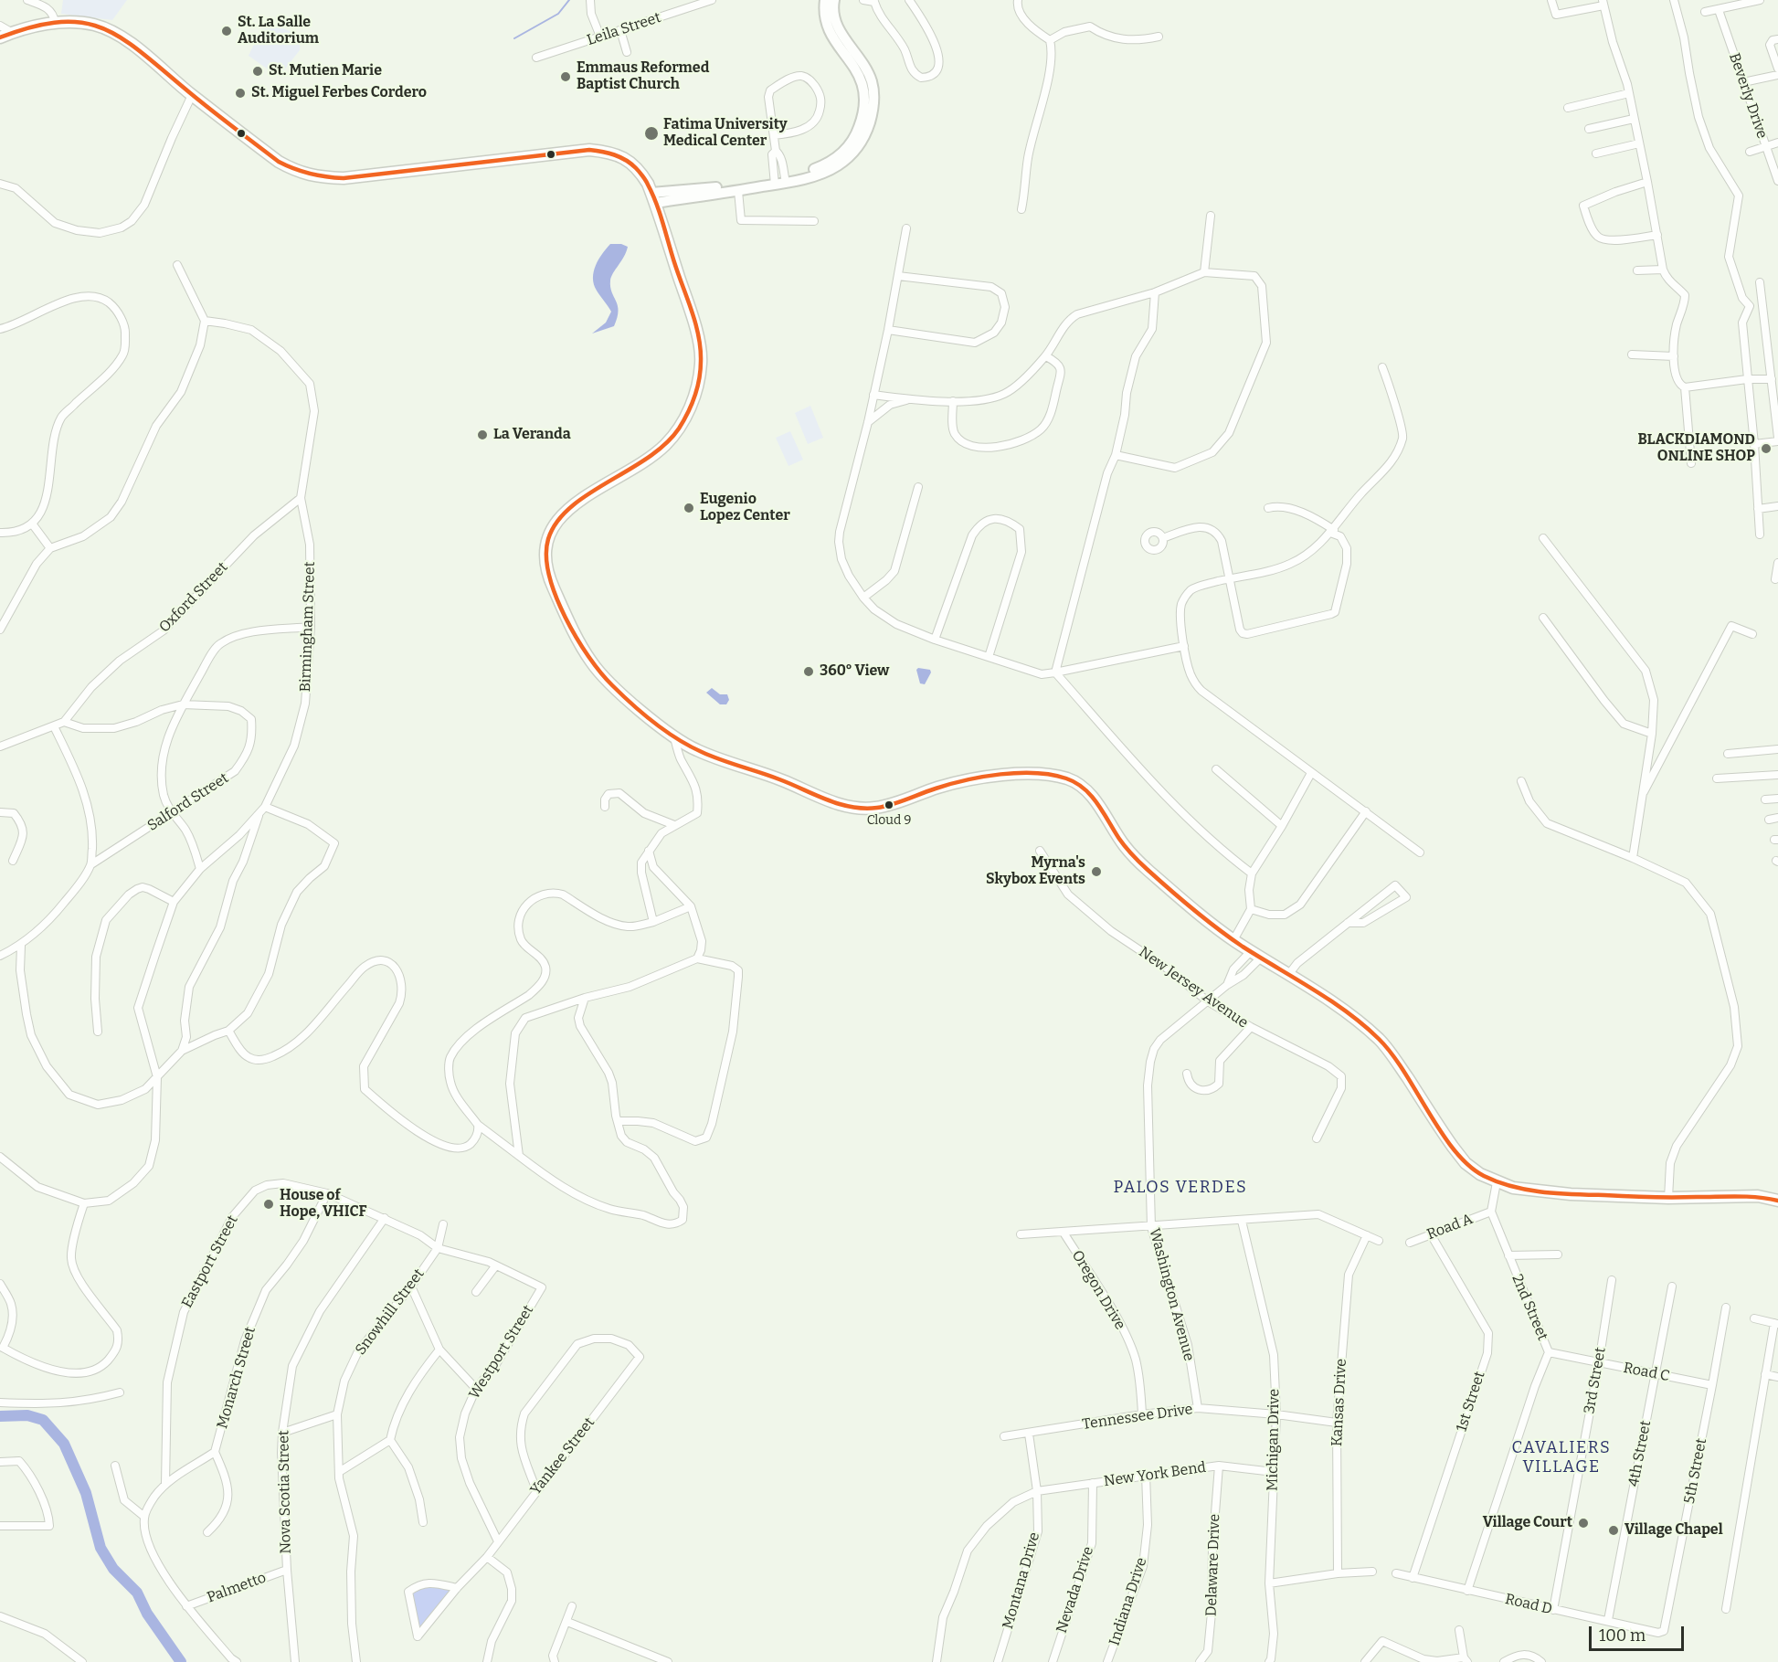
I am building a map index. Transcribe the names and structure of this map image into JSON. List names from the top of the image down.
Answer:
{
  "streets": {
    "street": [
      "Leila Street",
      "Beverly Drive",
      "Oxford Street",
      "Birmingham Street",
      "Salford Street",
      "New Jersey Avenue",
      "Road A",
      "Eastport Street",
      "Oregon Drive",
      "Washington Avenue",
      "2nd Street",
      "Snowhill Street",
      "Westport Street",
      "Road C",
      "Monarch Street",
      "3rd Street",
      "1st Street",
      "Kansas Drive",
      "Tennessee Drive",
      "Michigan Drive",
      "4th Street",
      "Yankee Street",
      "5th Street",
      "New York Bend",
      "Nova Scotia Street",
      "Delaware Drive",
      "Montana Drive",
      "Palmetto",
      "Nevada Drive",
      "Indiana Drive",
      "Road D"
    ]
  },
  "crossings": [
    ["Oxford Street", "Birmingham Street"],
    ["Oxford Street", "Salford Street"],
    ["New Jersey Avenue", "Washington Avenue"],
    ["Road A", "2nd Street"],
    ["Road A", "1st Street"],
    ["Eastport Street", "Snowhill Street"],
    ["Eastport Street", "Westport Street"],
    ["Eastport Street", "Monarch Street"],
    ["Eastport Street", "Nova Scotia Street"],
    ["Oregon Drive", "Tennessee Drive"],
    ["Washington Avenue", "Tennessee Drive"],
    ["2nd Street", "Road C"],
    ["2nd Street", "Road D"],
    ["Westport Street", "Yankee Street"],
    ["Road C", "3rd Street"],
    ["Road C", "4th Street"],
    ["Road C", "5th Street"],
    ["3rd Street", "Road D"],
    ["1st Street", "Road D"],
    ["Kansas Drive", "Tennessee Drive"],
    ["Tennessee Drive", "Michigan Drive"],
    ["Tennessee Drive", "Montana Drive"],
    ["Michigan Drive", "New York Bend"],
    ["4th Street", "Road D"],
    ["5th Street", "Road D"],
    ["New York Bend", "Delaware Drive"],
    ["New York Bend", "Montana Drive"],
    ["New York Bend", "Nevada Drive"],
    ["New York Bend", "Indiana Drive"],
    ["Nova Scotia Street", "Palmetto"]
  ],
  "districts": ["PALOS VERDES", "CAVALIERS VILLAGE"],
  "places": [
    "St. La Salle Auditorium",
    "St. Mutien Marie",
    "Emmaus Reformed Baptist Church",
    "St. Miguel Ferbes Cordero",
    "Fatima University Medical Center",
    "La Veranda",
    "BLACKDIAMOND ONLINE SHOP",
    "Eugenio Lopez Center",
    "360° View",
    "Cloud 9",
    "Myrna's Skybox Events",
    "House of Hope, VHICF",
    "Village Court",
    "Village Chapel"
  ],
  "scale_bar": "100 m"
}
